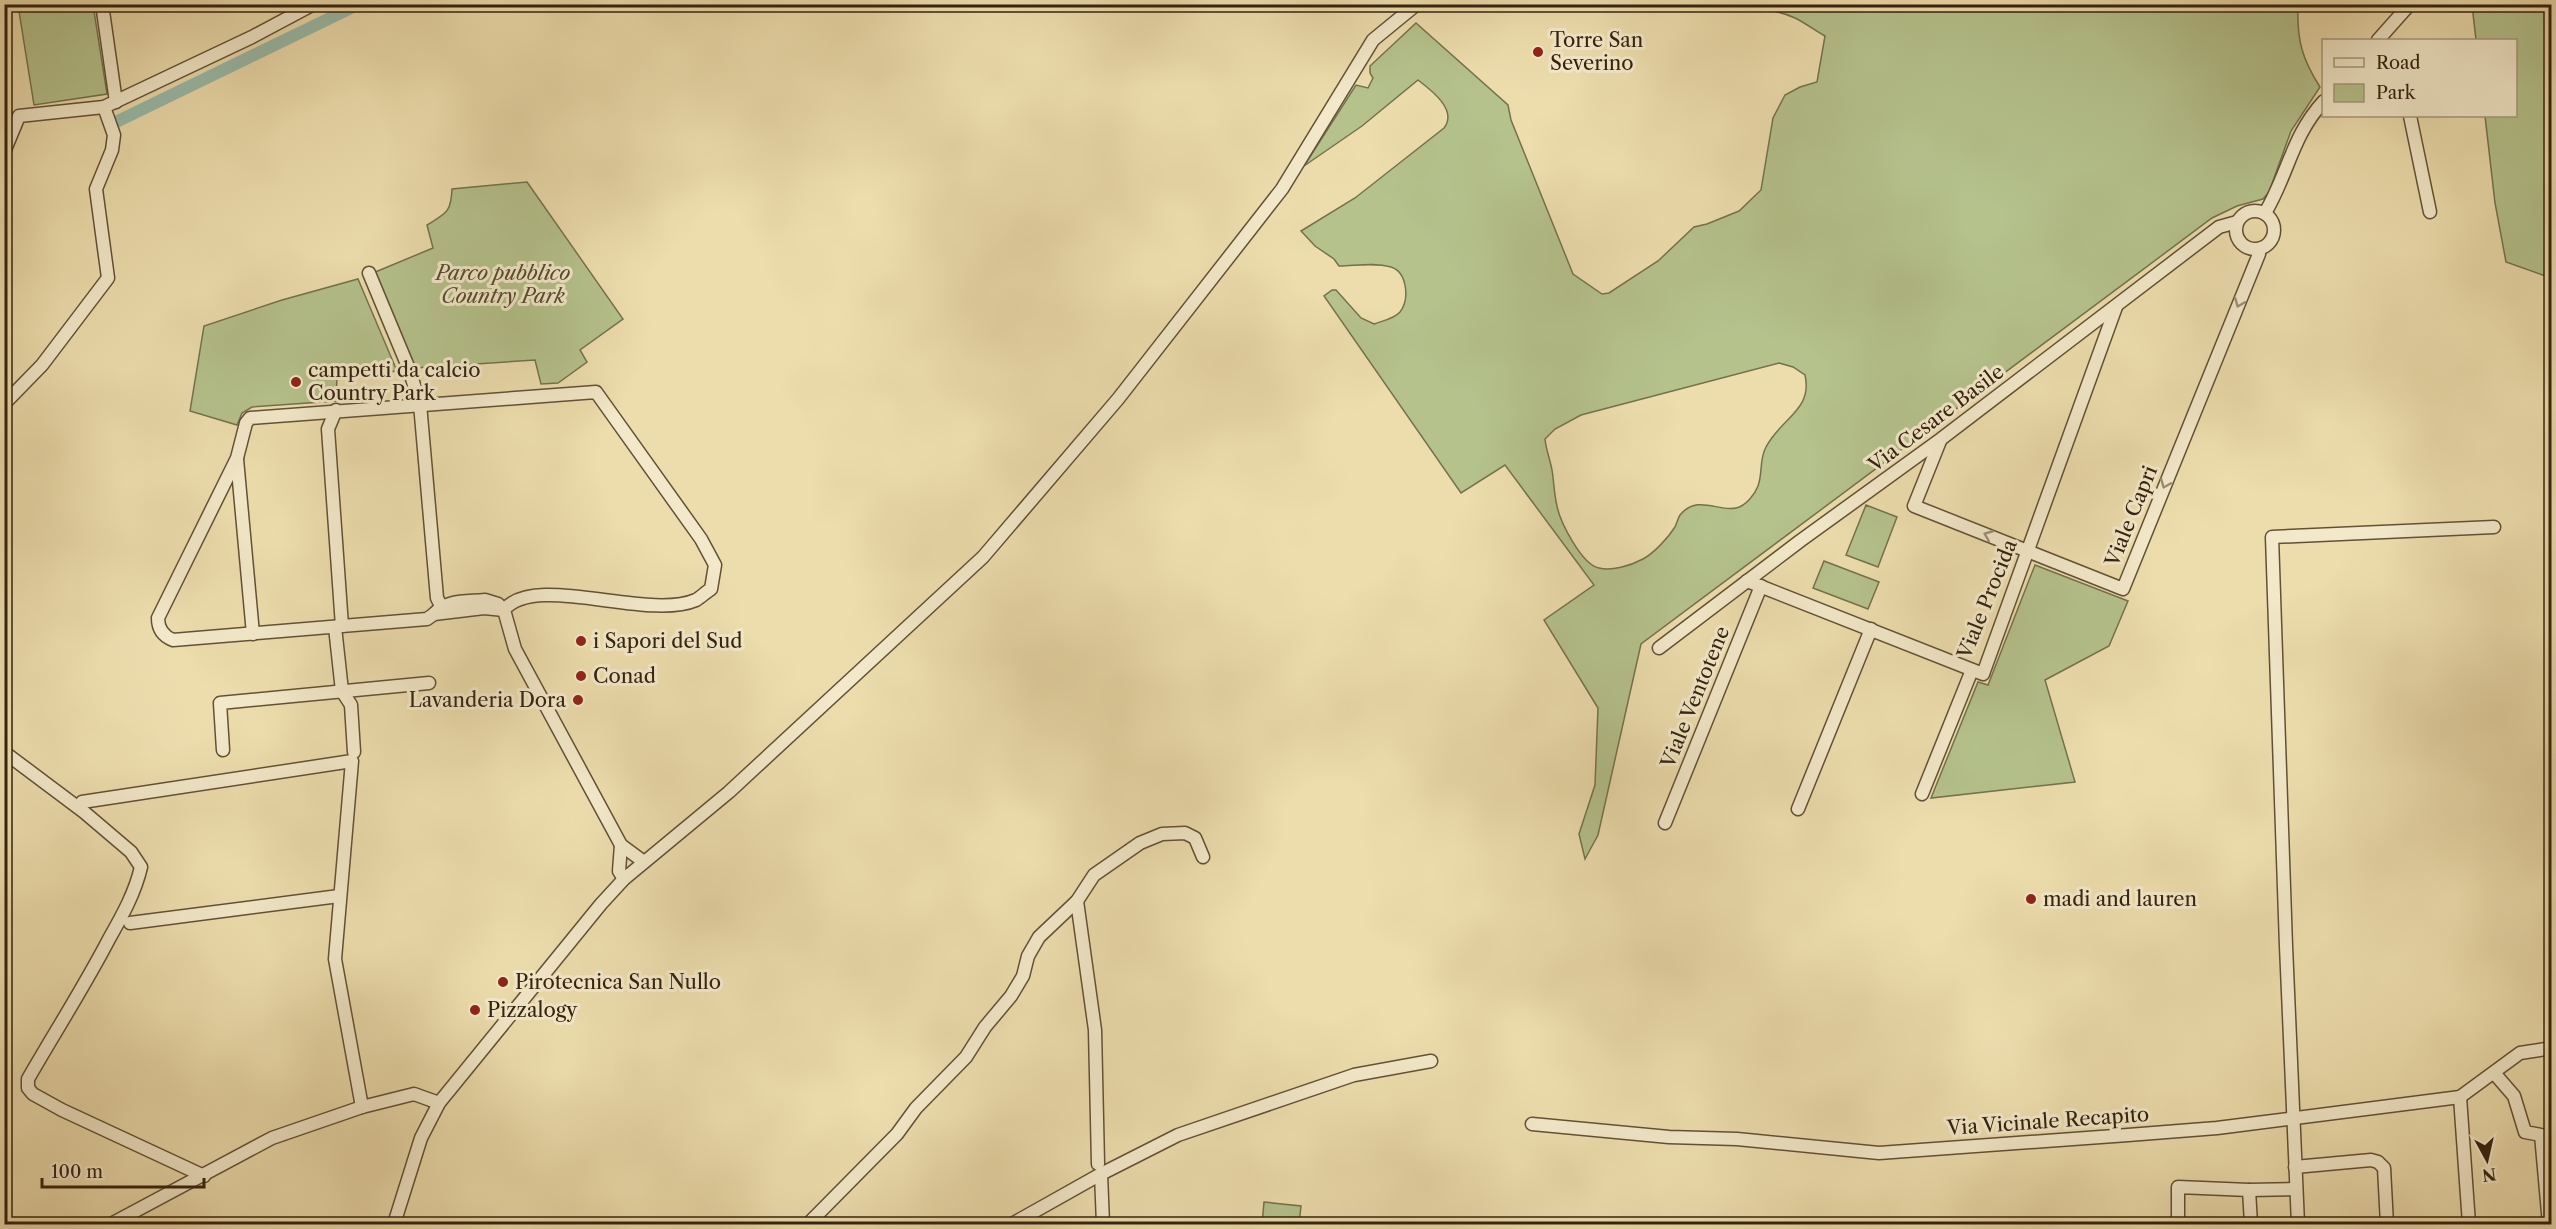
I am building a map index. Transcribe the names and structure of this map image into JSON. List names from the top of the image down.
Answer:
{
  "streets": {
    "street": [
      "Via Cesare Basile",
      "Viale Capri",
      "Viale Procida",
      "Viale Ventotene",
      "Via Vicinale Recapito"
    ]
  },
  "crossings": [
    ["Via Cesare Basile", "Viale Capri"],
    ["Via Cesare Basile", "Viale Procida"],
    ["Viale Capri", "Viale Procida"],
    ["Viale Procida", "Viale Ventotene"]
  ],
  "parks": ["Parco pubblico Country Park"],
  "places": [
    "Torre San Severino",
    "campetti da calcio Country Park",
    "i Sapori del Sud",
    "Conad",
    "Lavanderia Dora",
    "madi and lauren",
    "Pirotecnica San Nullo",
    "Pizzalogy"
  ],
  "legend": ["Road", "Park"],
  "scale_bar": "100 m",
  "north": "bottom"
}
